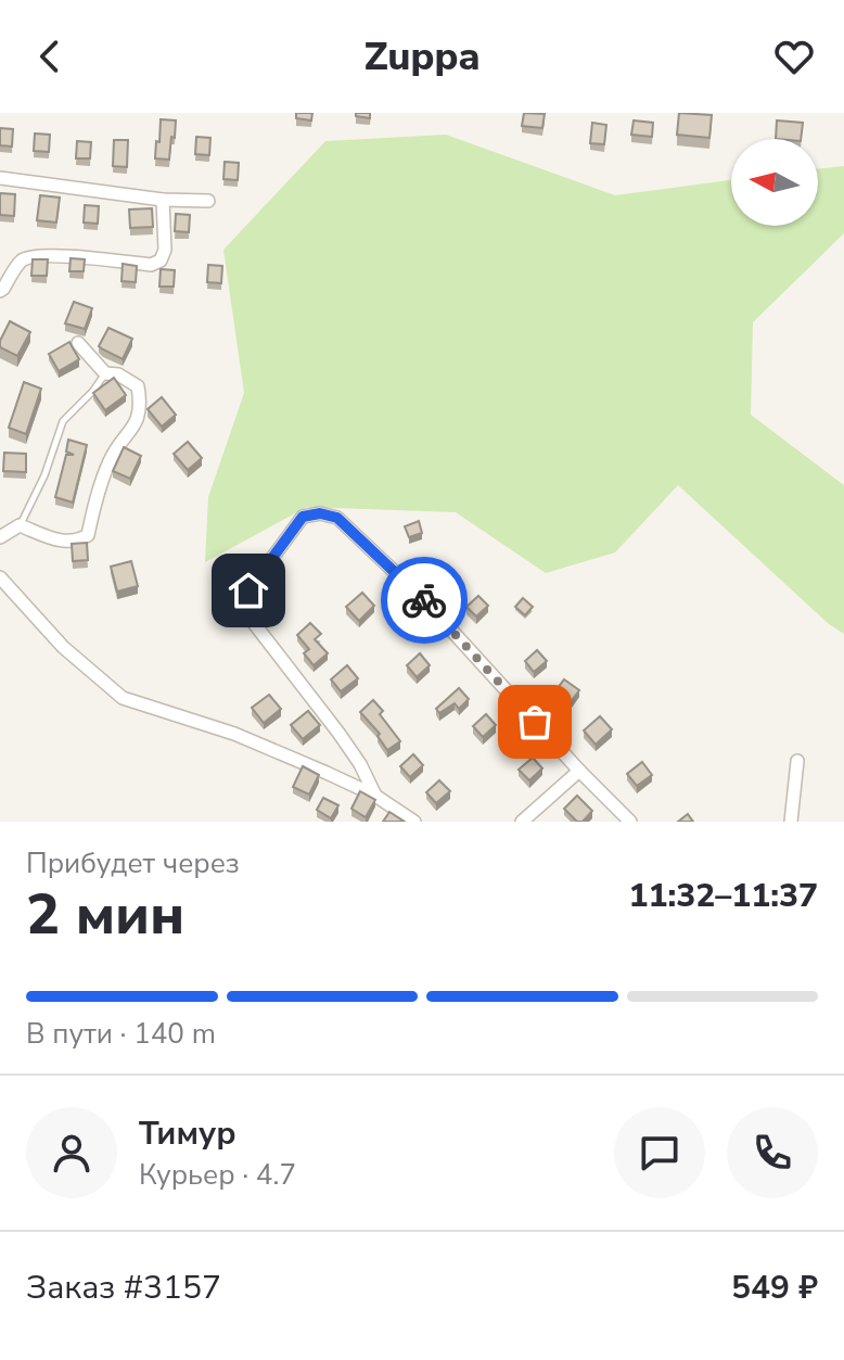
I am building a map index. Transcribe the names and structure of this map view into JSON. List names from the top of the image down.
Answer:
{
  "north": "left",
  "page": {
    "header": "Zuppa",
    "heading": ["2 мин", "Прибудет через", "11:32–11:37"],
    "panel": [
      "Тимур",
      "Курьер · 4.7",
      "Заказ #3157",
      "549 ₽"
    ],
    "bar": "В пути · 140 m"
  }
}
